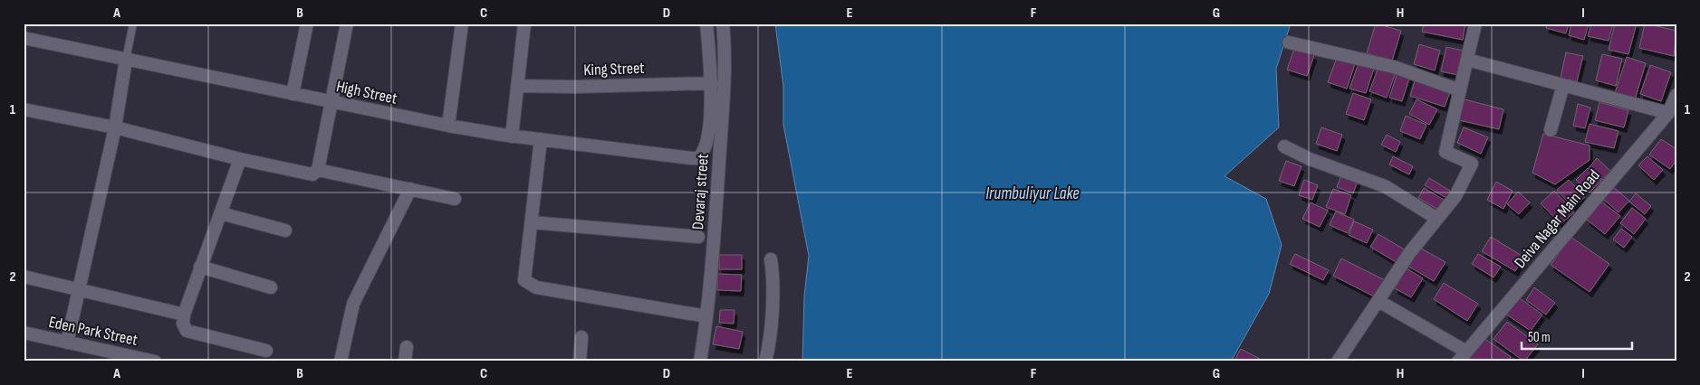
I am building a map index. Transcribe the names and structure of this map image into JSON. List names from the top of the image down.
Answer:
{
  "streets": {
    "street": [
      "King Street",
      "High Street",
      "Devaraj street",
      "Deiva Nagar Main Road",
      "Eden Park Street"
    ]
  },
  "crossings": [
    ["King Street", "Devaraj street"],
    ["High Street", "Devaraj street"]
  ],
  "water": ["Irumbuliyur Lake"],
  "scale_bar": "50 m",
  "grid": {
    "columns": [
      "A",
      "B",
      "C",
      "D",
      "E",
      "F",
      "G",
      "H",
      "I"
    ],
    "rows": ["1", "2"]
  }
}
